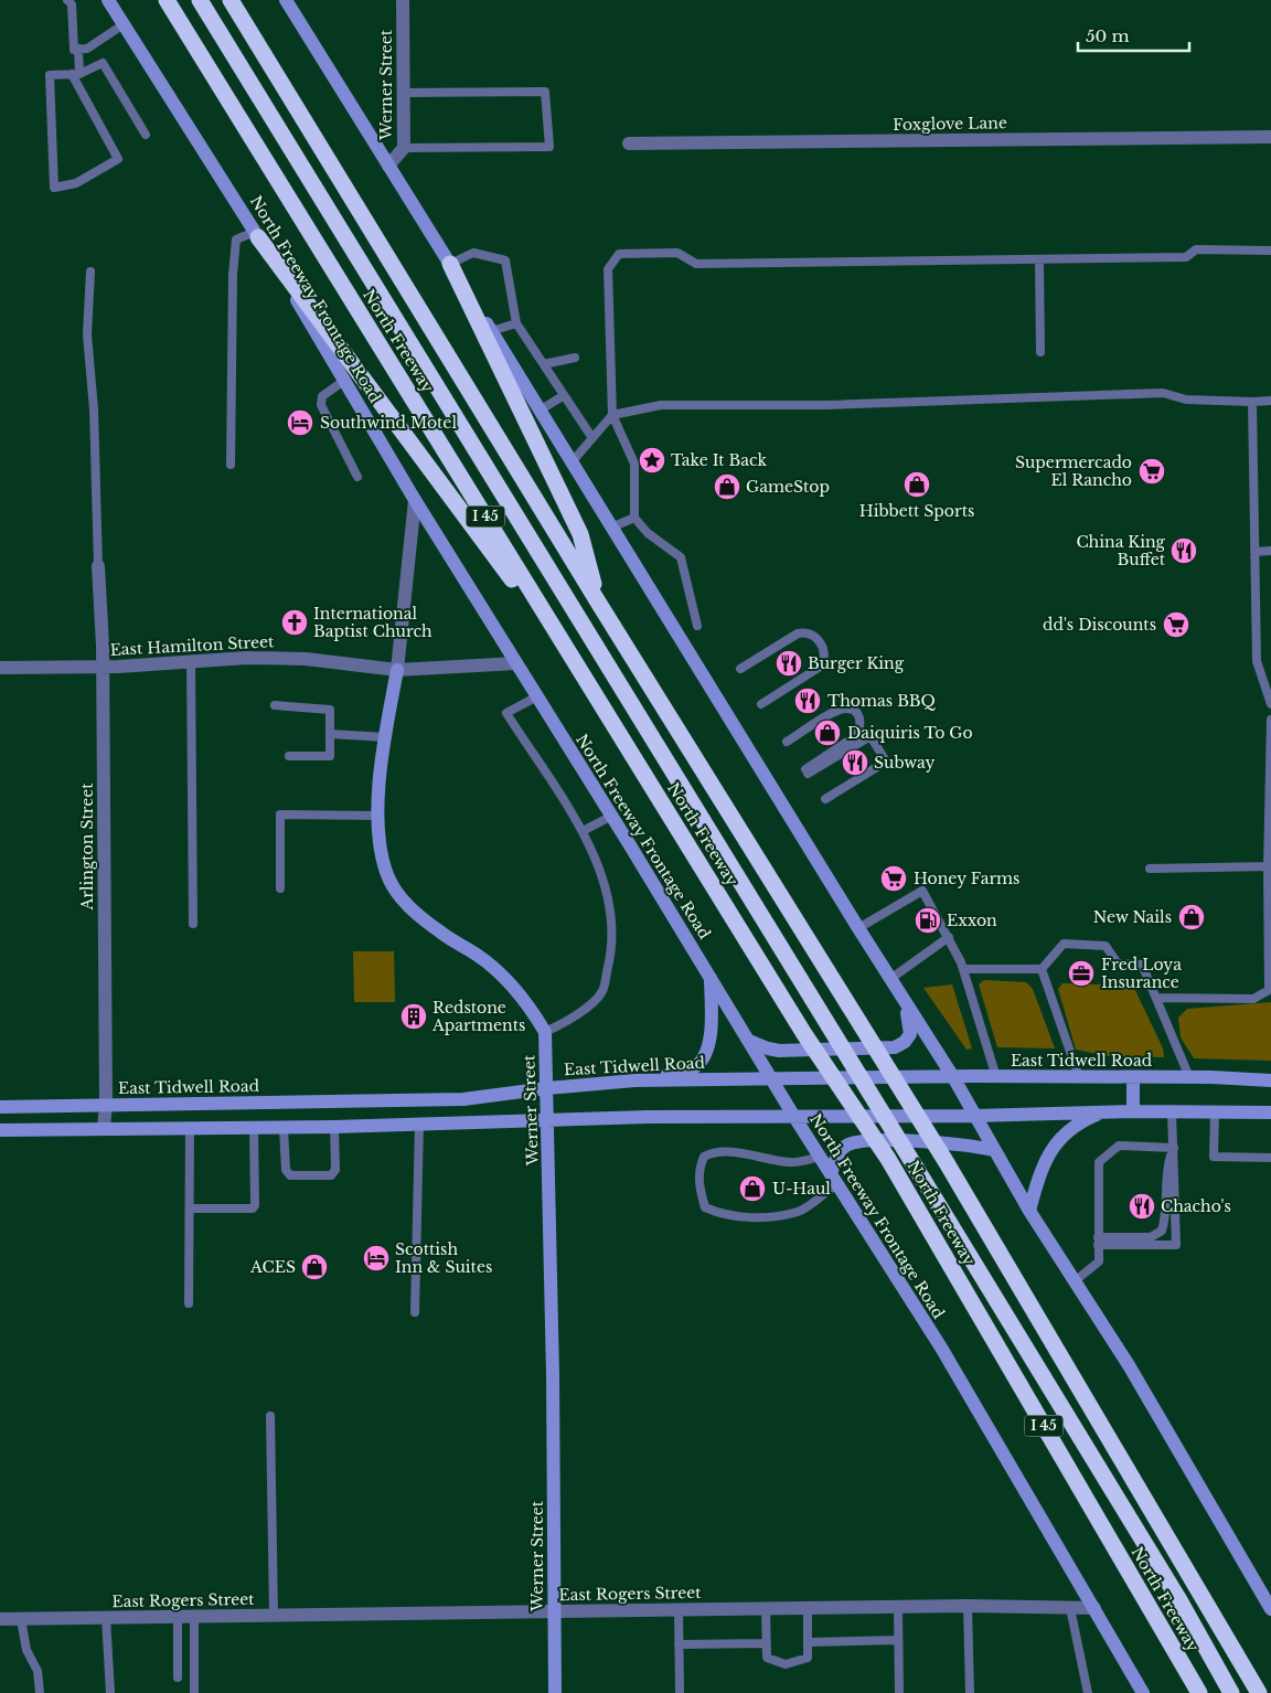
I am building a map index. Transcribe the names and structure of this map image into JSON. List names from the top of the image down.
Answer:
{
  "streets": {
    "highway": ["North Freeway", "I 45"],
    "main road": ["Werner Street", "North Freeway Frontage Road", "East Tidwell Road"],
    "street": [
      "Foxglove Lane",
      "East Hamilton Street",
      "Arlington Street",
      "East Rogers Street"
    ]
  },
  "crossings": [
    ["Werner Street", "North Freeway Frontage Road"],
    ["Werner Street", "East Hamilton Street"],
    ["Werner Street", "East Tidwell Road"],
    ["Werner Street", "East Rogers Street"],
    ["North Freeway Frontage Road", "East Hamilton Street"],
    ["North Freeway Frontage Road", "East Tidwell Road"],
    ["North Freeway Frontage Road", "East Rogers Street"],
    ["East Hamilton Street", "Arlington Street"],
    ["Arlington Street", "East Tidwell Road"]
  ],
  "places": {
    "hotel": ["Southwind Motel", "Scottish Inn & Suites"],
    "place": ["Take It Back"],
    "supermarket": ["Supermercado El Rancho", "dd's Discounts", "Honey Farms"],
    "shop": [
      "Hibbett Sports",
      "GameStop",
      "Daiquiris To Go",
      "New Nails",
      "U-Haul",
      "ACES"
    ],
    "restaurant": [
      "China King Buffet",
      "Burger King",
      "Thomas BBQ",
      "Subway",
      "Chacho's"
    ],
    "church": ["International Baptist Church"],
    "fuel station": ["Exxon"],
    "office": ["Fred Loya Insurance"],
    "building": ["Redstone Apartments"]
  },
  "scale_bar": "50 m"
}
